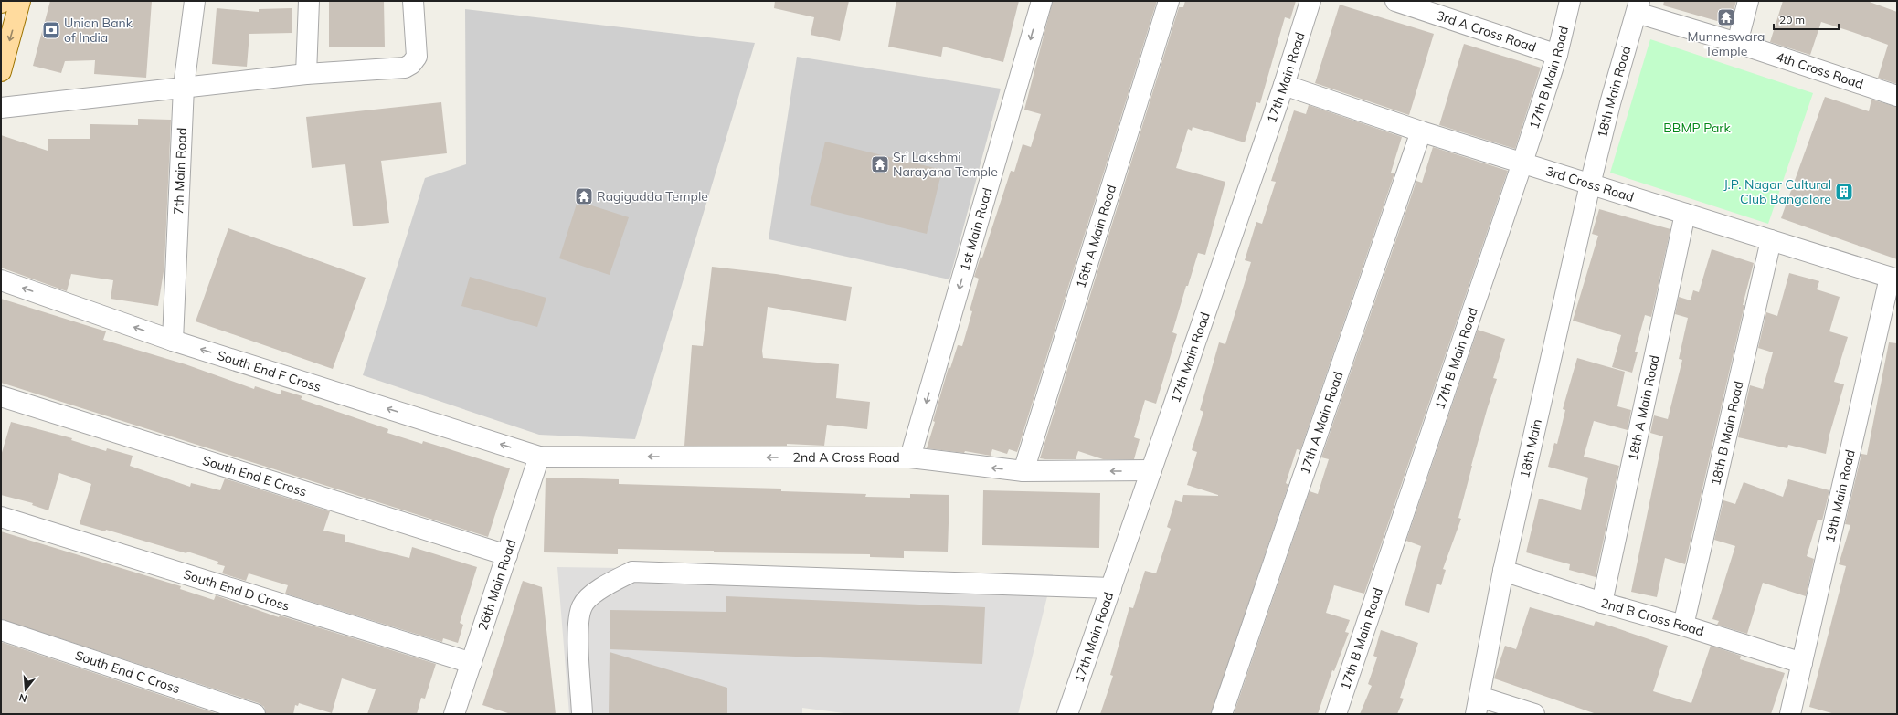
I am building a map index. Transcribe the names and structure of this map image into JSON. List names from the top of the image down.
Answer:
{
  "streets": {
    "street": [
      "3rd A Cross Road",
      "4th Cross Road",
      "17th Main Road",
      "17th B Main Road",
      "18th Main Road",
      "7th Main Road",
      "3rd Cross Road",
      "1st Main Road",
      "16th A Main Road",
      "South End F Cross",
      "18th A Main Road",
      "17th A Main Road",
      "18th B Main Road",
      "18th Main",
      "2nd A Cross Road",
      "South End E Cross",
      "19th Main Road",
      "26th Main Road",
      "South End D Cross",
      "2nd B Cross Road",
      "South End C Cross"
    ]
  },
  "crossings": [
    ["3rd A Cross Road", "17th B Main Road"],
    ["4th Cross Road", "18th Main Road"],
    ["17th Main Road", "3rd Cross Road"],
    ["17th Main Road", "2nd A Cross Road"],
    ["17th B Main Road", "3rd Cross Road"],
    ["18th Main Road", "3rd Cross Road"],
    ["18th Main Road", "18th Main"],
    ["7th Main Road", "South End F Cross"],
    ["3rd Cross Road", "18th A Main Road"],
    ["3rd Cross Road", "17th A Main Road"],
    ["3rd Cross Road", "18th B Main Road"],
    ["3rd Cross Road", "18th Main"],
    ["3rd Cross Road", "19th Main Road"],
    ["1st Main Road", "2nd A Cross Road"],
    ["16th A Main Road", "2nd A Cross Road"],
    ["South End F Cross", "2nd A Cross Road"],
    ["South End F Cross", "26th Main Road"],
    ["18th A Main Road", "2nd B Cross Road"],
    ["18th B Main Road", "2nd B Cross Road"],
    ["18th Main", "2nd B Cross Road"],
    ["2nd A Cross Road", "26th Main Road"],
    ["South End E Cross", "26th Main Road"],
    ["19th Main Road", "2nd B Cross Road"],
    ["26th Main Road", "South End D Cross"]
  ],
  "one_way": ["1st Main Road", "South End F Cross", "2nd A Cross Road"],
  "parks": ["BBMP Park"],
  "places": {
    "temple": ["Munneswara Temple", "Sri Lakshmi Narayana Temple", "Ragigudda Temple"],
    "bank": ["Union Bank of India"],
    "building": ["J.P. Nagar Cultural Club Bangalore"]
  },
  "scale_bar": "20 m",
  "north": "bottom"
}
